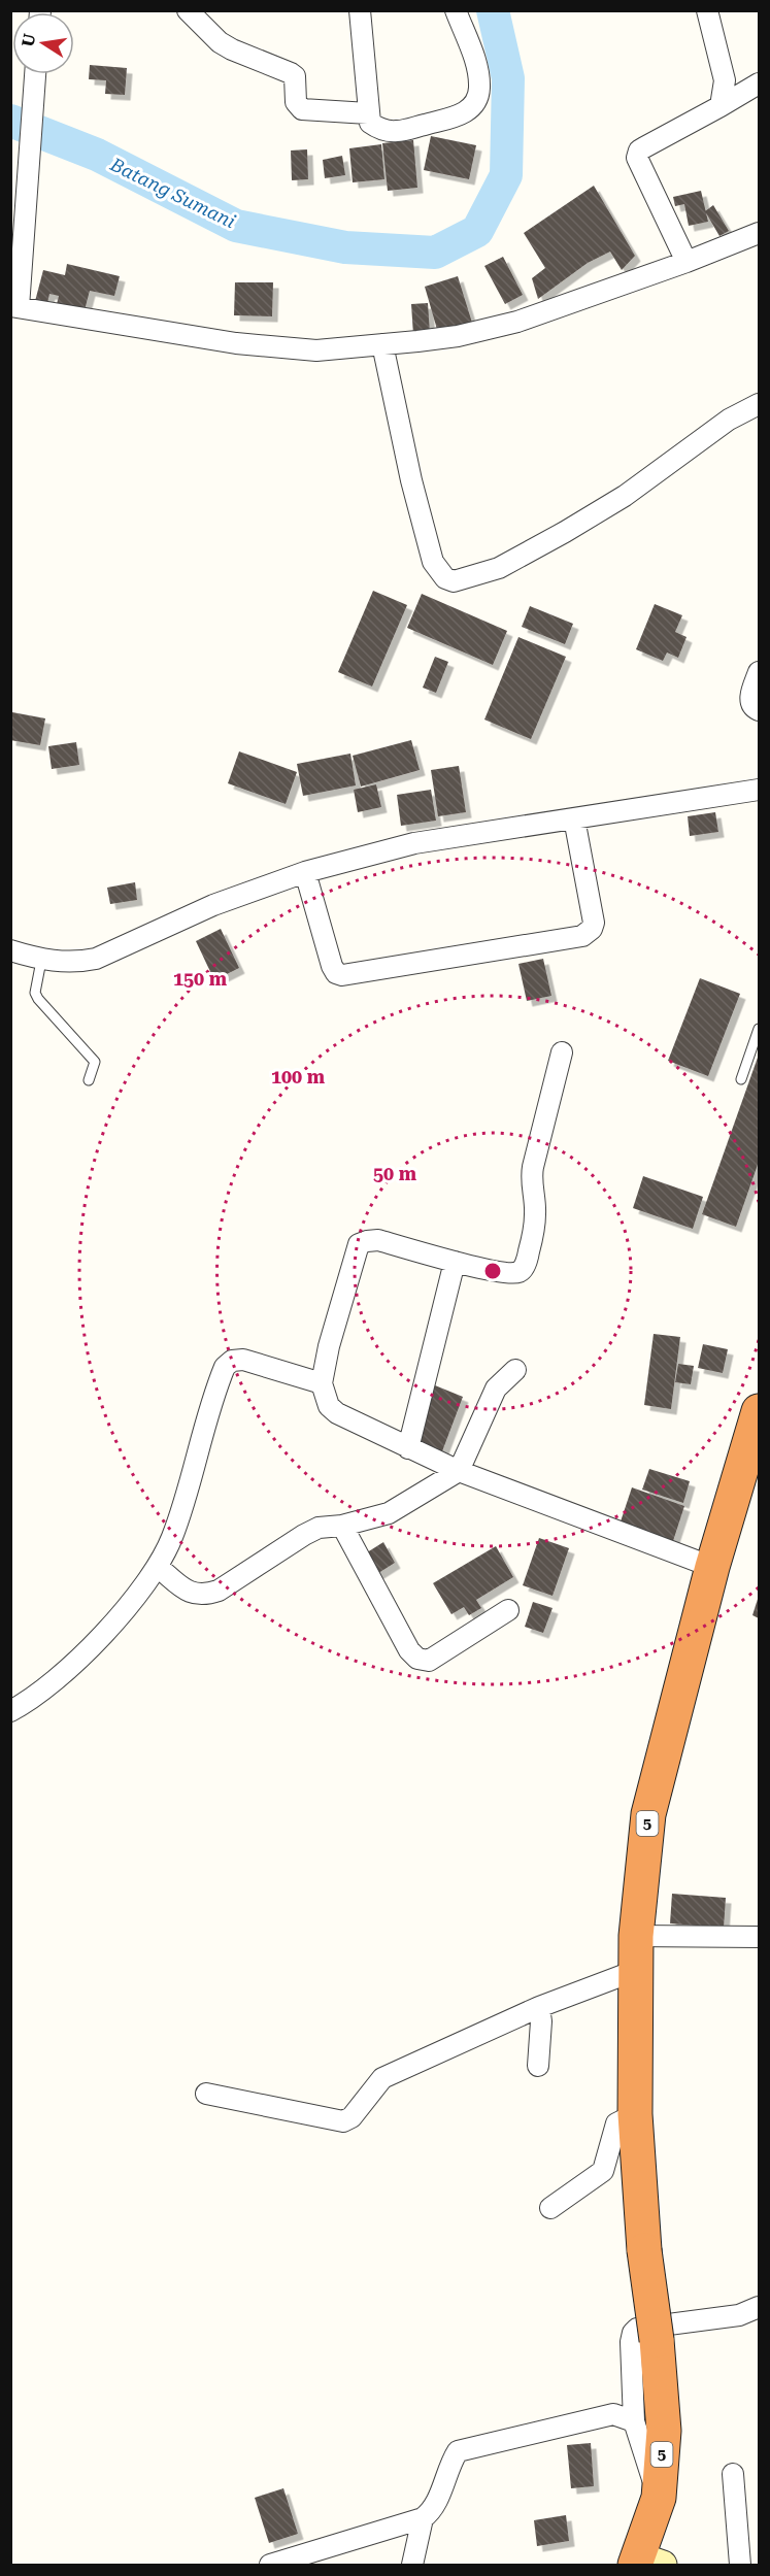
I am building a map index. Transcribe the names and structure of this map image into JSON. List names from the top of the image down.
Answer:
{
  "streets": {
    "highway": ["5"]
  },
  "water": ["Batang Sumani"],
  "north": "left",
  "rings": ["150 m", "100 m", "50 m"]
}
